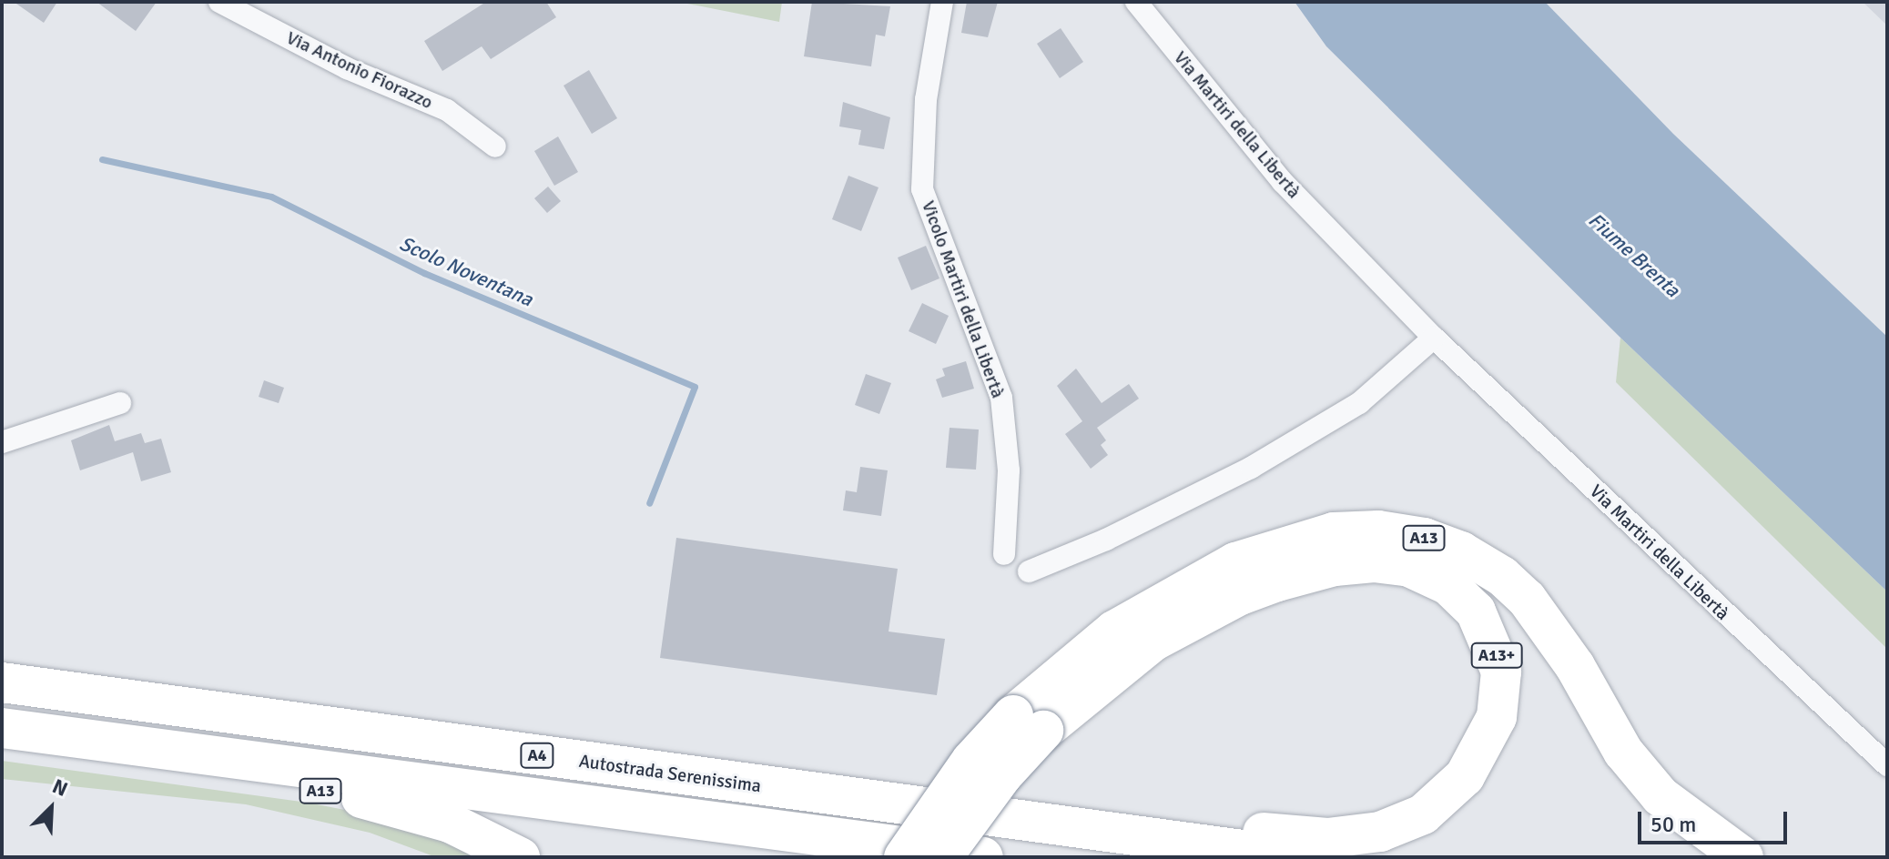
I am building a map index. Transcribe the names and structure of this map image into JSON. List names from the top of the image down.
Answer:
{
  "streets": {
    "highway": [
      "A13",
      "A13+",
      "A4",
      "Autostrada Serenissima"
    ],
    "street": ["Via Antonio Fiorazzo", "Via Martiri della Libertà", "Vicolo Martiri della Libertà"]
  },
  "crossings": [
    ["A13", "A13+"],
    ["A13+", "Autostrada Serenissima"]
  ],
  "water": ["Fiume Brenta", "Scolo Noventana"],
  "scale_bar": "50 m",
  "north": "top right"
}
